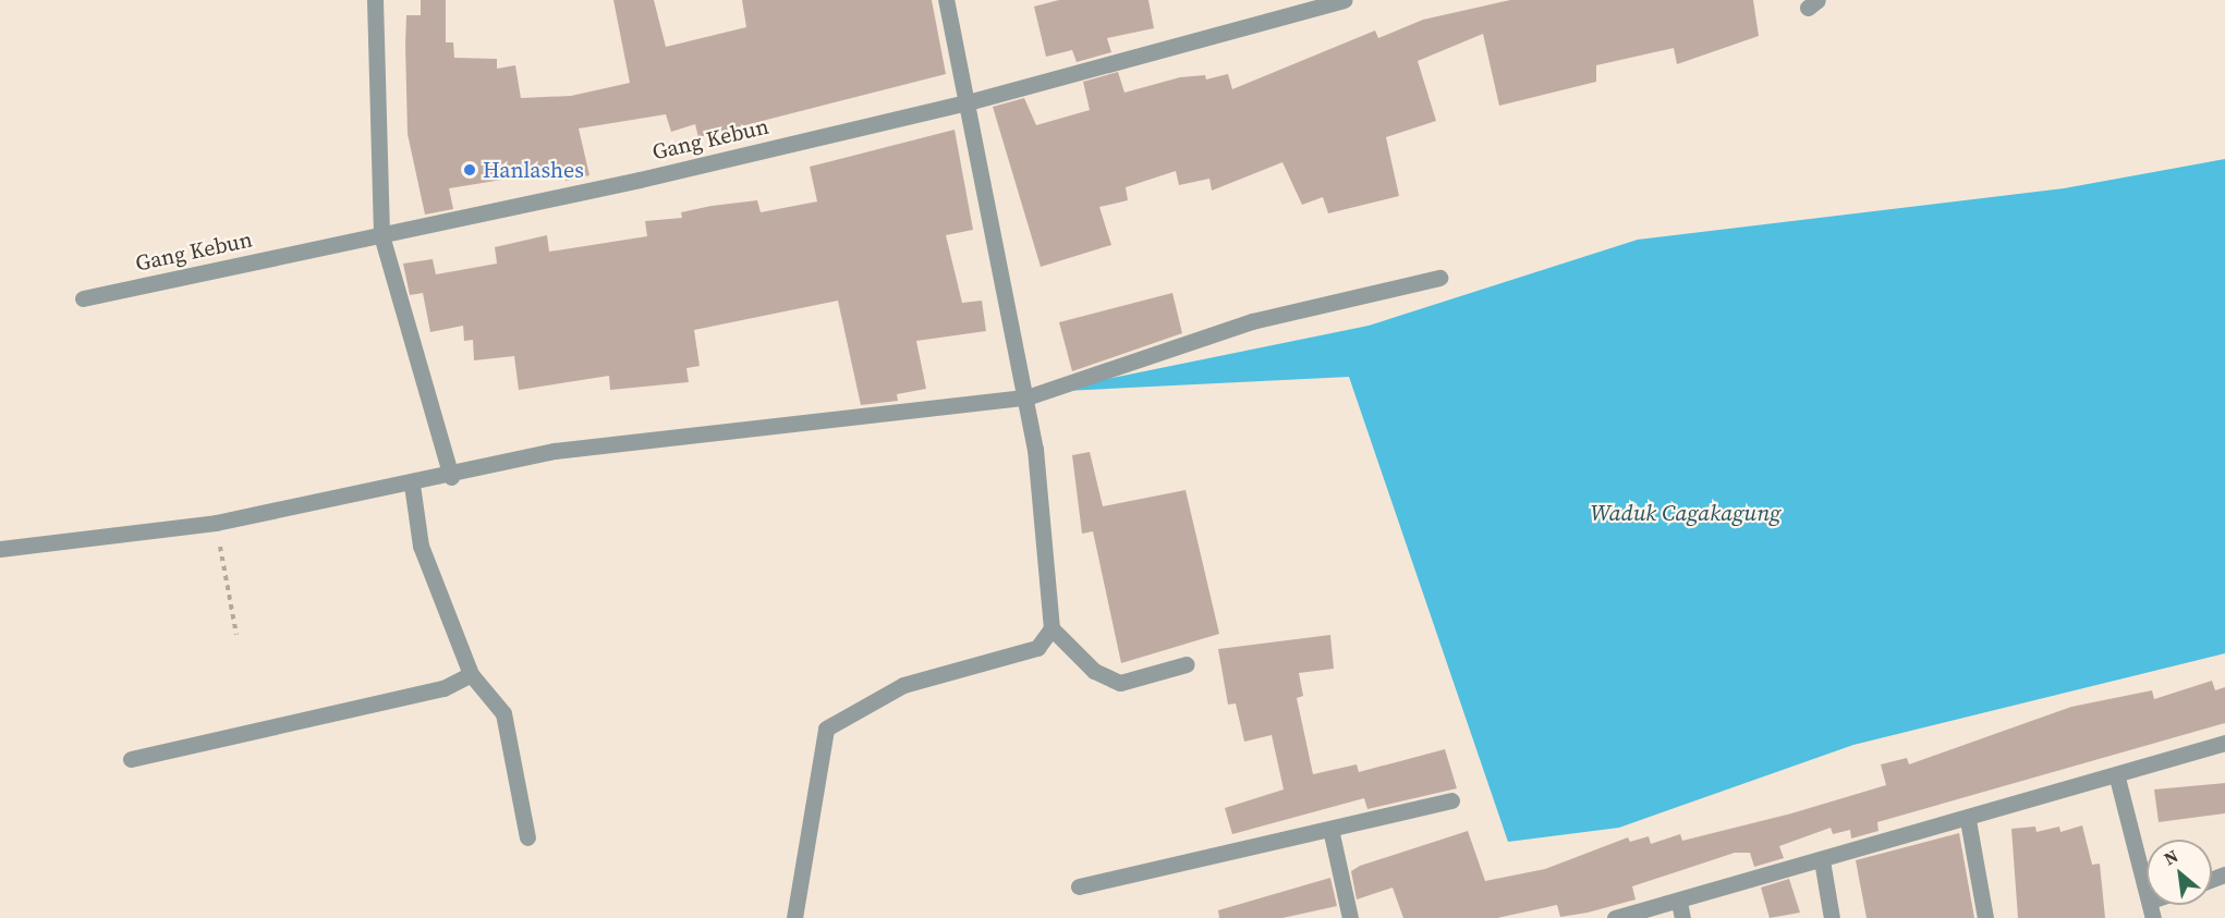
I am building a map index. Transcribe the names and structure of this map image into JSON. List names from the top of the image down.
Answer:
{
  "streets": {
    "street": ["Gang Kebun"]
  },
  "water": ["Waduk Cagakagung"],
  "places": ["Hanlashes"],
  "north": "top left"
}
